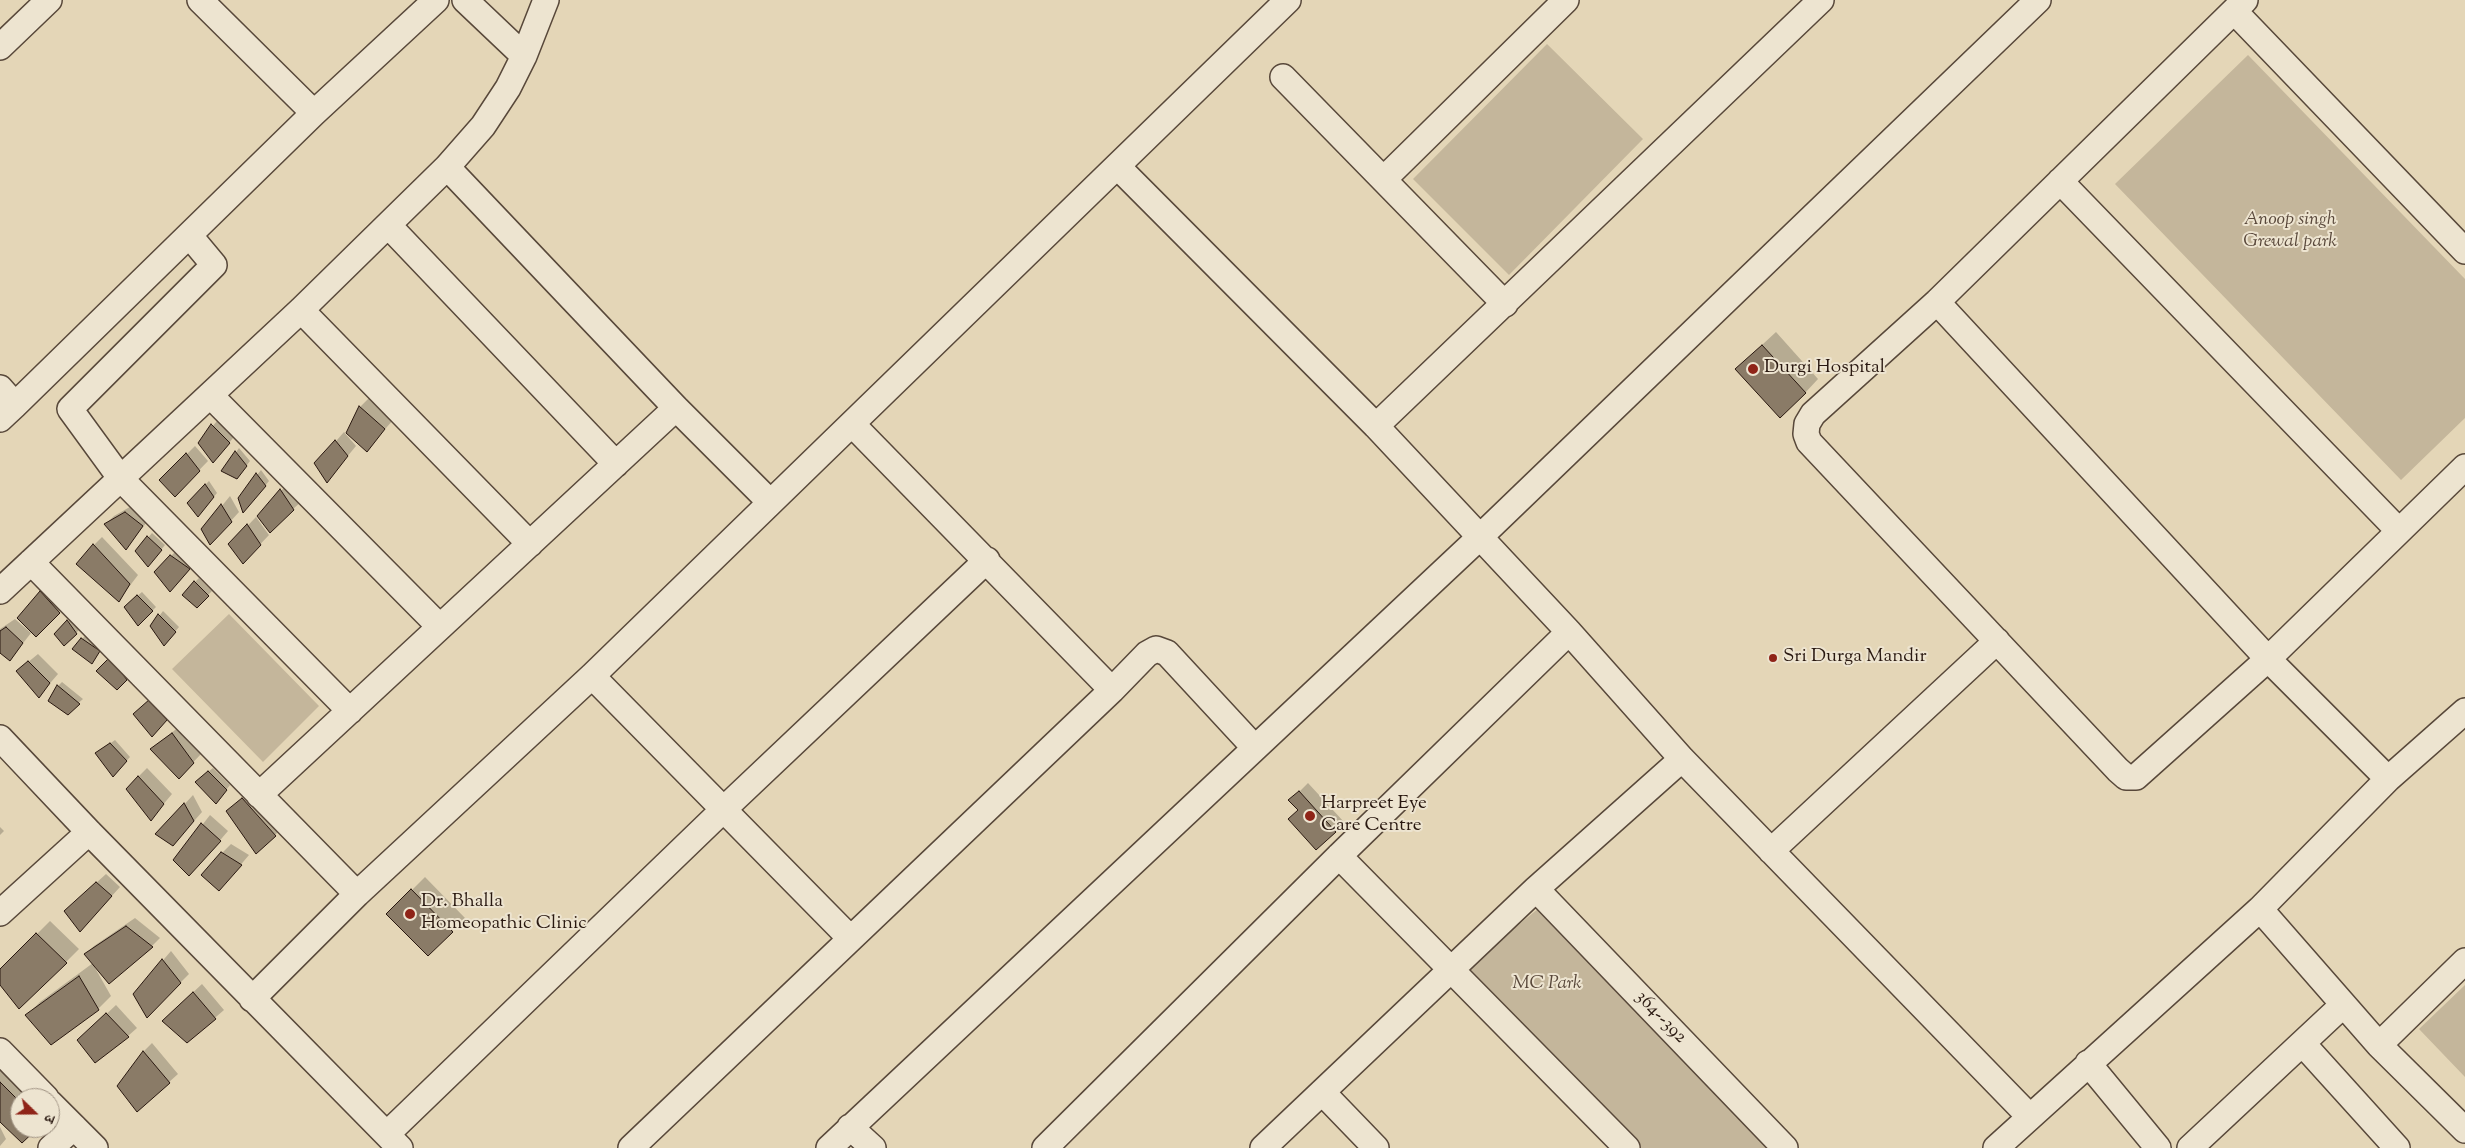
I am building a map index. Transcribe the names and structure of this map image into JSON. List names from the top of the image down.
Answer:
{
  "streets": {
    "street": ["364--392"]
  },
  "parks": ["Anoop singh Grewal park", "MC Park"],
  "places": [
    "Durgi Hospital",
    "Sri Durga Mandir",
    "Harpreet Eye Care Centre",
    "Dr. Bhalla Homeopathic Clinic"
  ],
  "north": "right"
}
